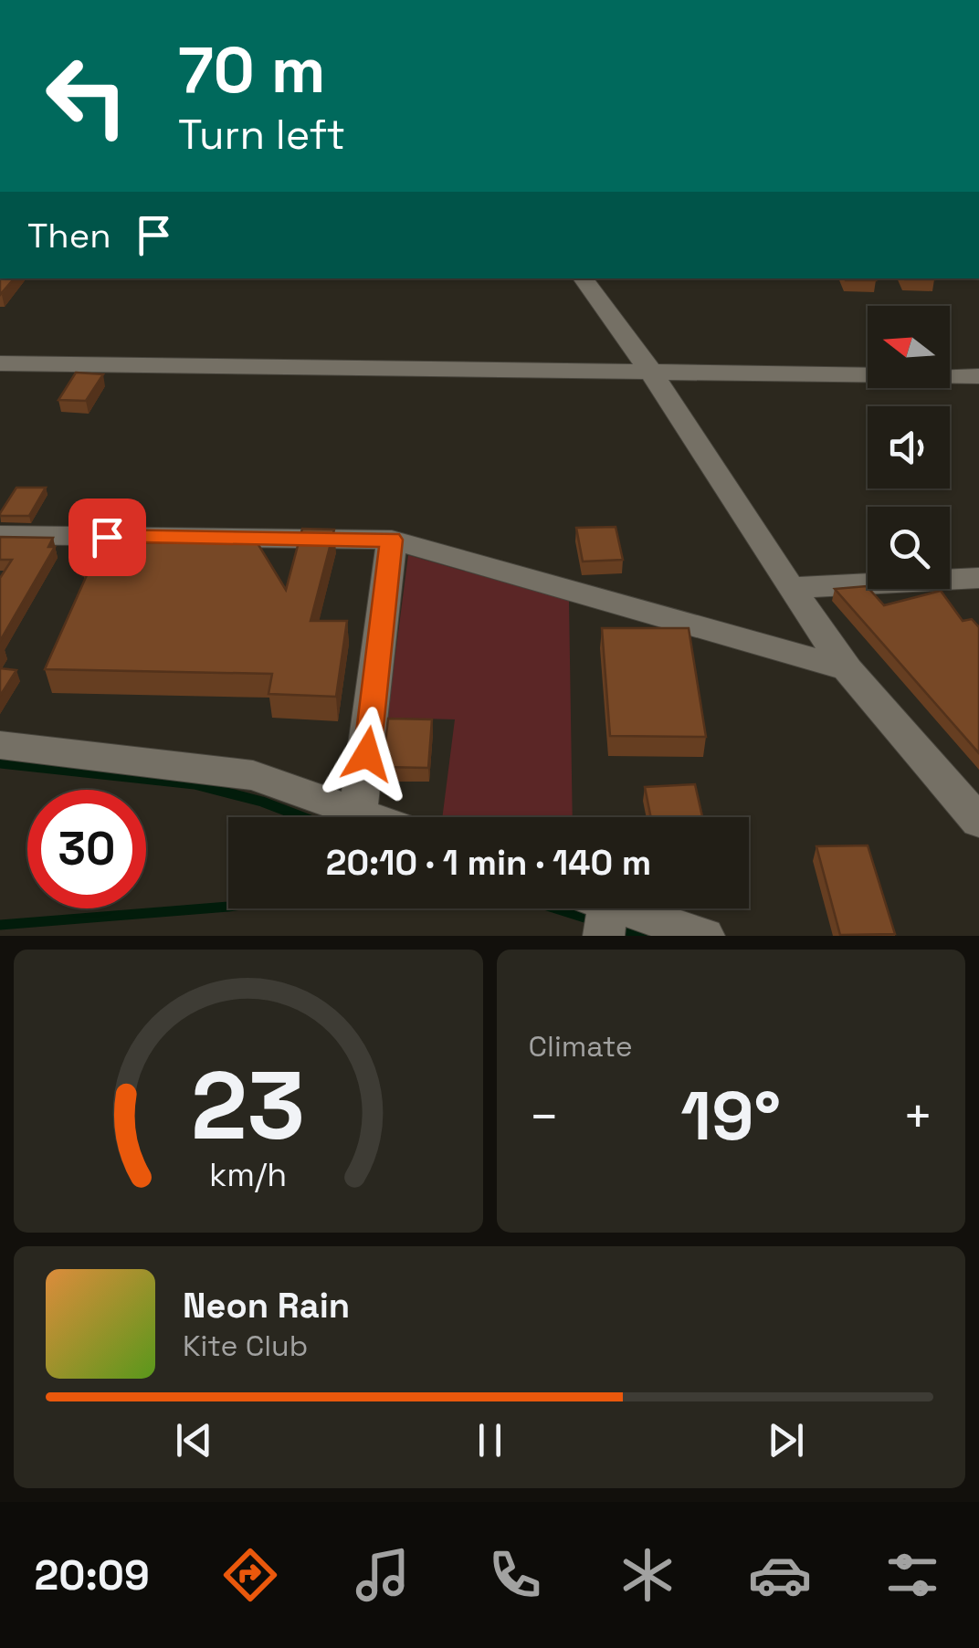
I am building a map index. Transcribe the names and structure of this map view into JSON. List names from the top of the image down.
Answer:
{
  "north": "left",
  "page": {
    "turn": ["70 m", "Turn left"],
    "then": "Then",
    "limit": "30",
    "trip": "20:10 · 1 min · 140 m",
    "tile": "Climate",
    "heat": ["−", "19°", "+"],
    "song": ["Neon Rain", "Kite Club"],
    "tabs": "20:09",
    "gauge": ["23", "km/h"]
  }
}
